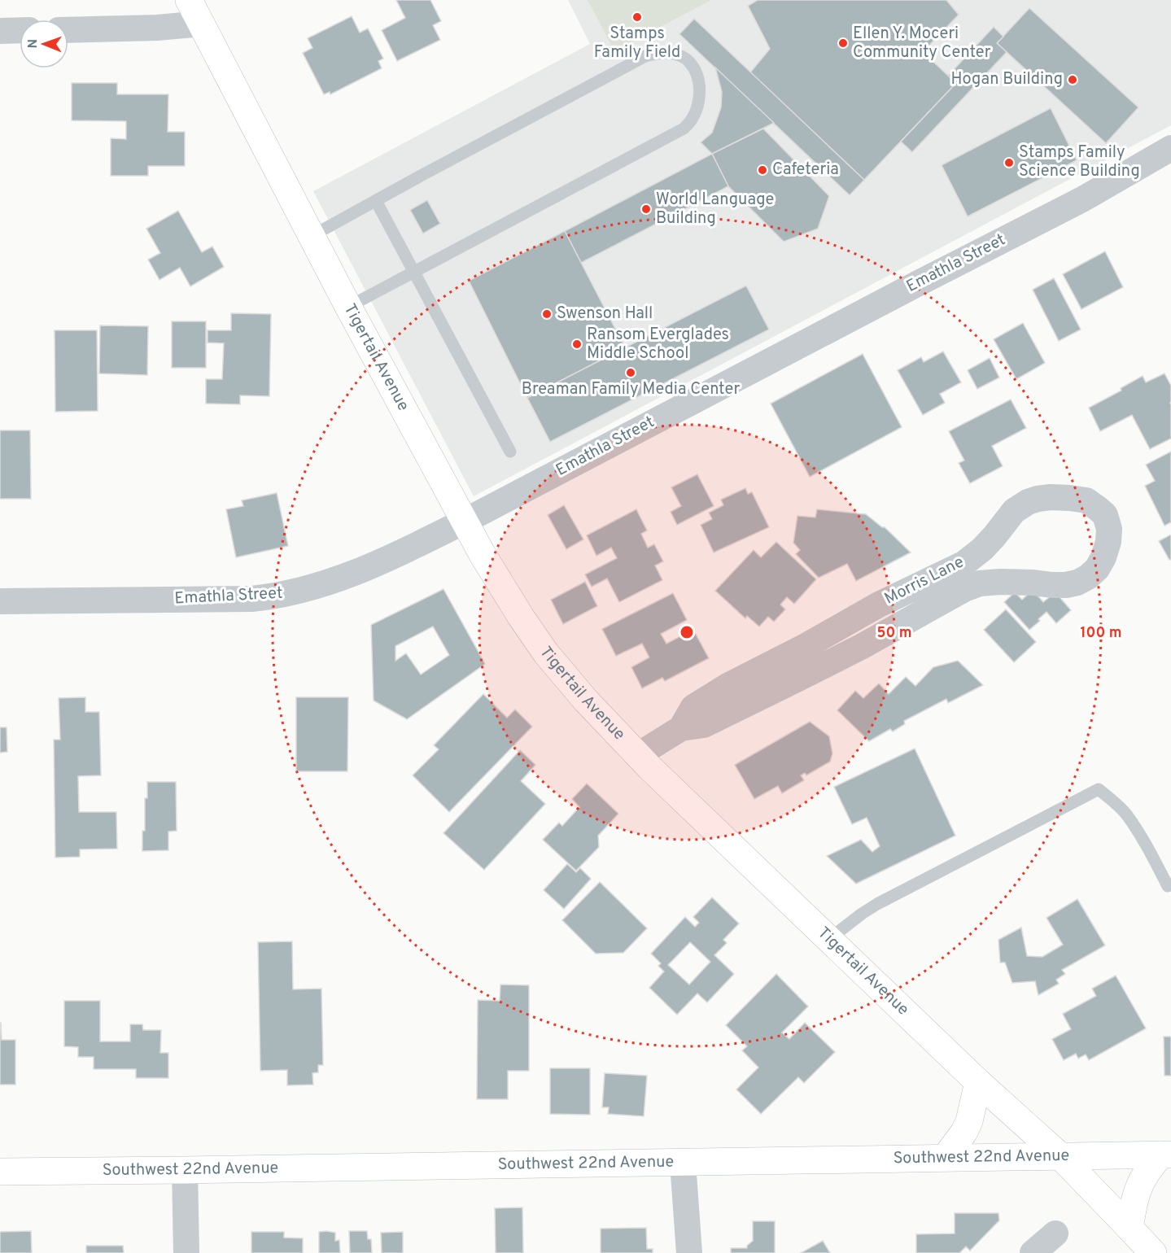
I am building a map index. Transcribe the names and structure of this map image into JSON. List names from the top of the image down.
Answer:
{
  "streets": {
    "street": [
      "Emathla Street",
      "Tigertail Avenue",
      "Morris Lane",
      "Southwest 22nd Avenue"
    ]
  },
  "crossings": [
    ["Emathla Street", "Tigertail Avenue"],
    ["Tigertail Avenue", "Morris Lane"],
    ["Tigertail Avenue", "Southwest 22nd Avenue"]
  ],
  "places": [
    "Stamps Family Field",
    "Ellen Y. Moceri Community Center",
    "Hogan Building",
    "Stamps Family Science Building",
    "Cafeteria",
    "World Language Building",
    "Swenson Hall",
    "Ransom Everglades Middle School",
    "Breaman Family Media Center"
  ],
  "north": "left",
  "rings": ["50 m", "100 m"]
}
